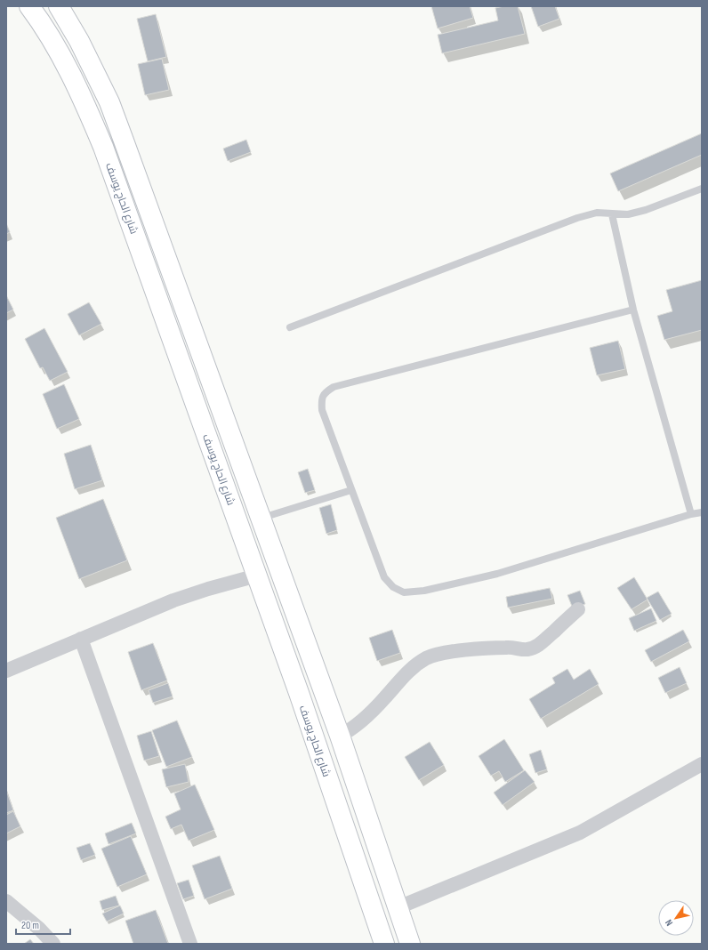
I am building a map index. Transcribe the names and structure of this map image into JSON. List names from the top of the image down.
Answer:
{
  "streets": {
    "main road": ["شارع الحاج يوسف"]
  },
  "scale_bar": "20 m",
  "north": "bottom left"
}
